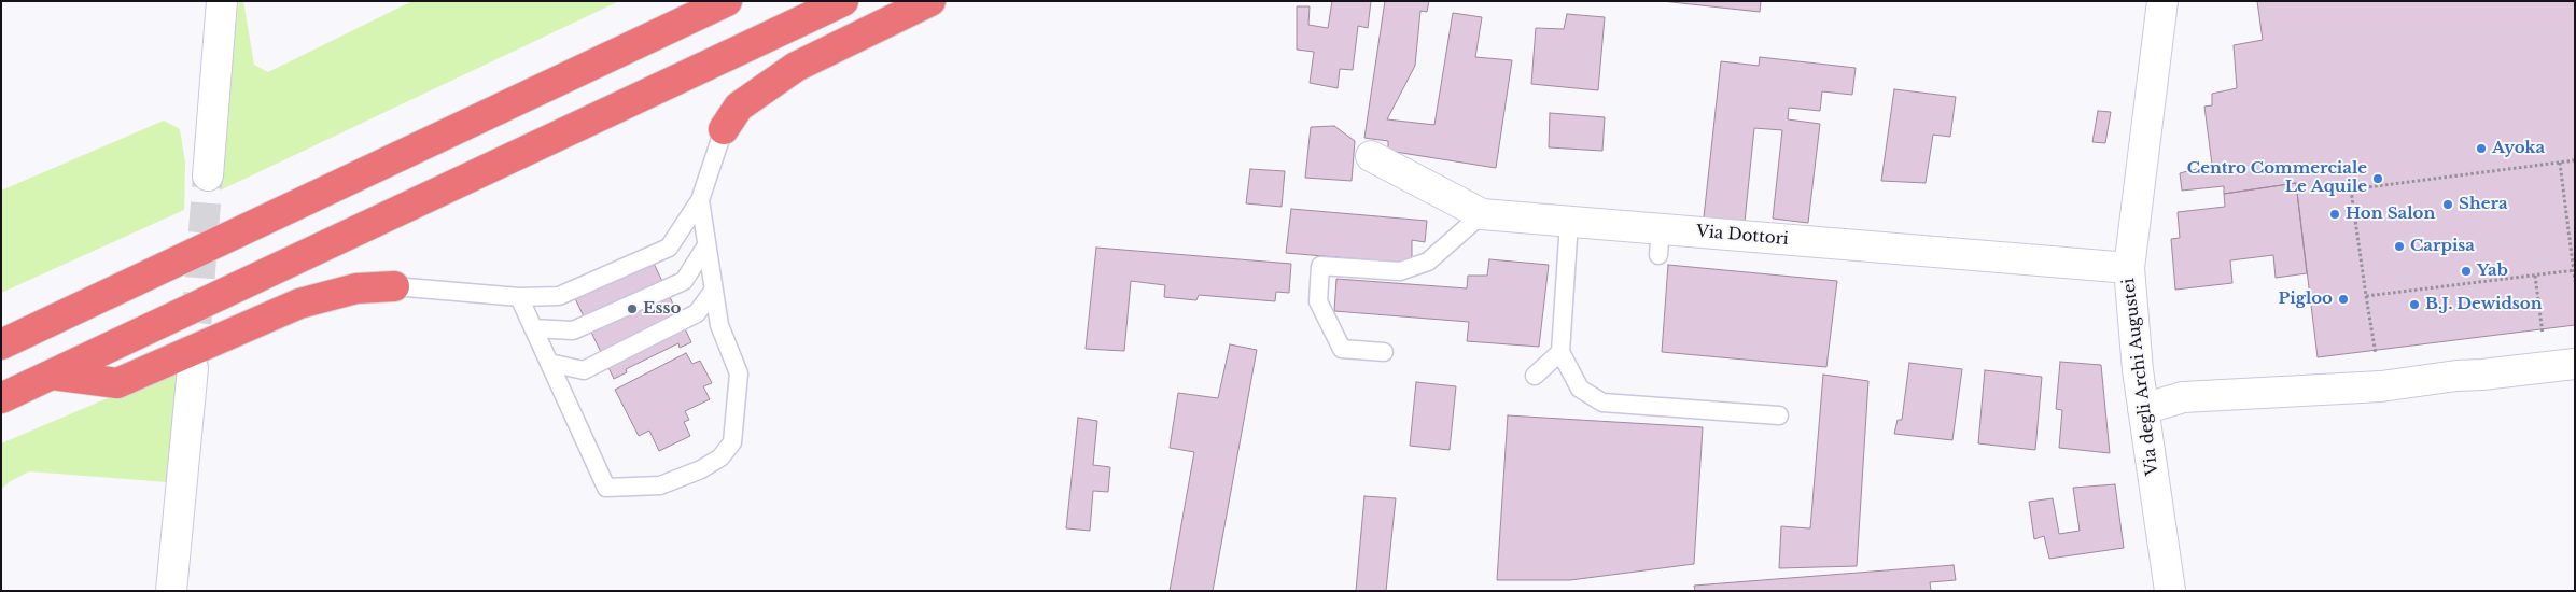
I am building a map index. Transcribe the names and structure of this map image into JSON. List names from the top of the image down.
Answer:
{
  "streets": {
    "street": ["Via Dottori", "Via degli Archi Augustei"]
  },
  "crossings": [
    ["Via Dottori", "Via degli Archi Augustei"]
  ],
  "places": [
    "Ayoka",
    "Centro Commerciale Le Aquile",
    "Shera",
    "Hon Salon",
    "Carpisa",
    "Yab",
    "Pigloo",
    "B.J. Dewidson",
    "Esso"
  ]
}
